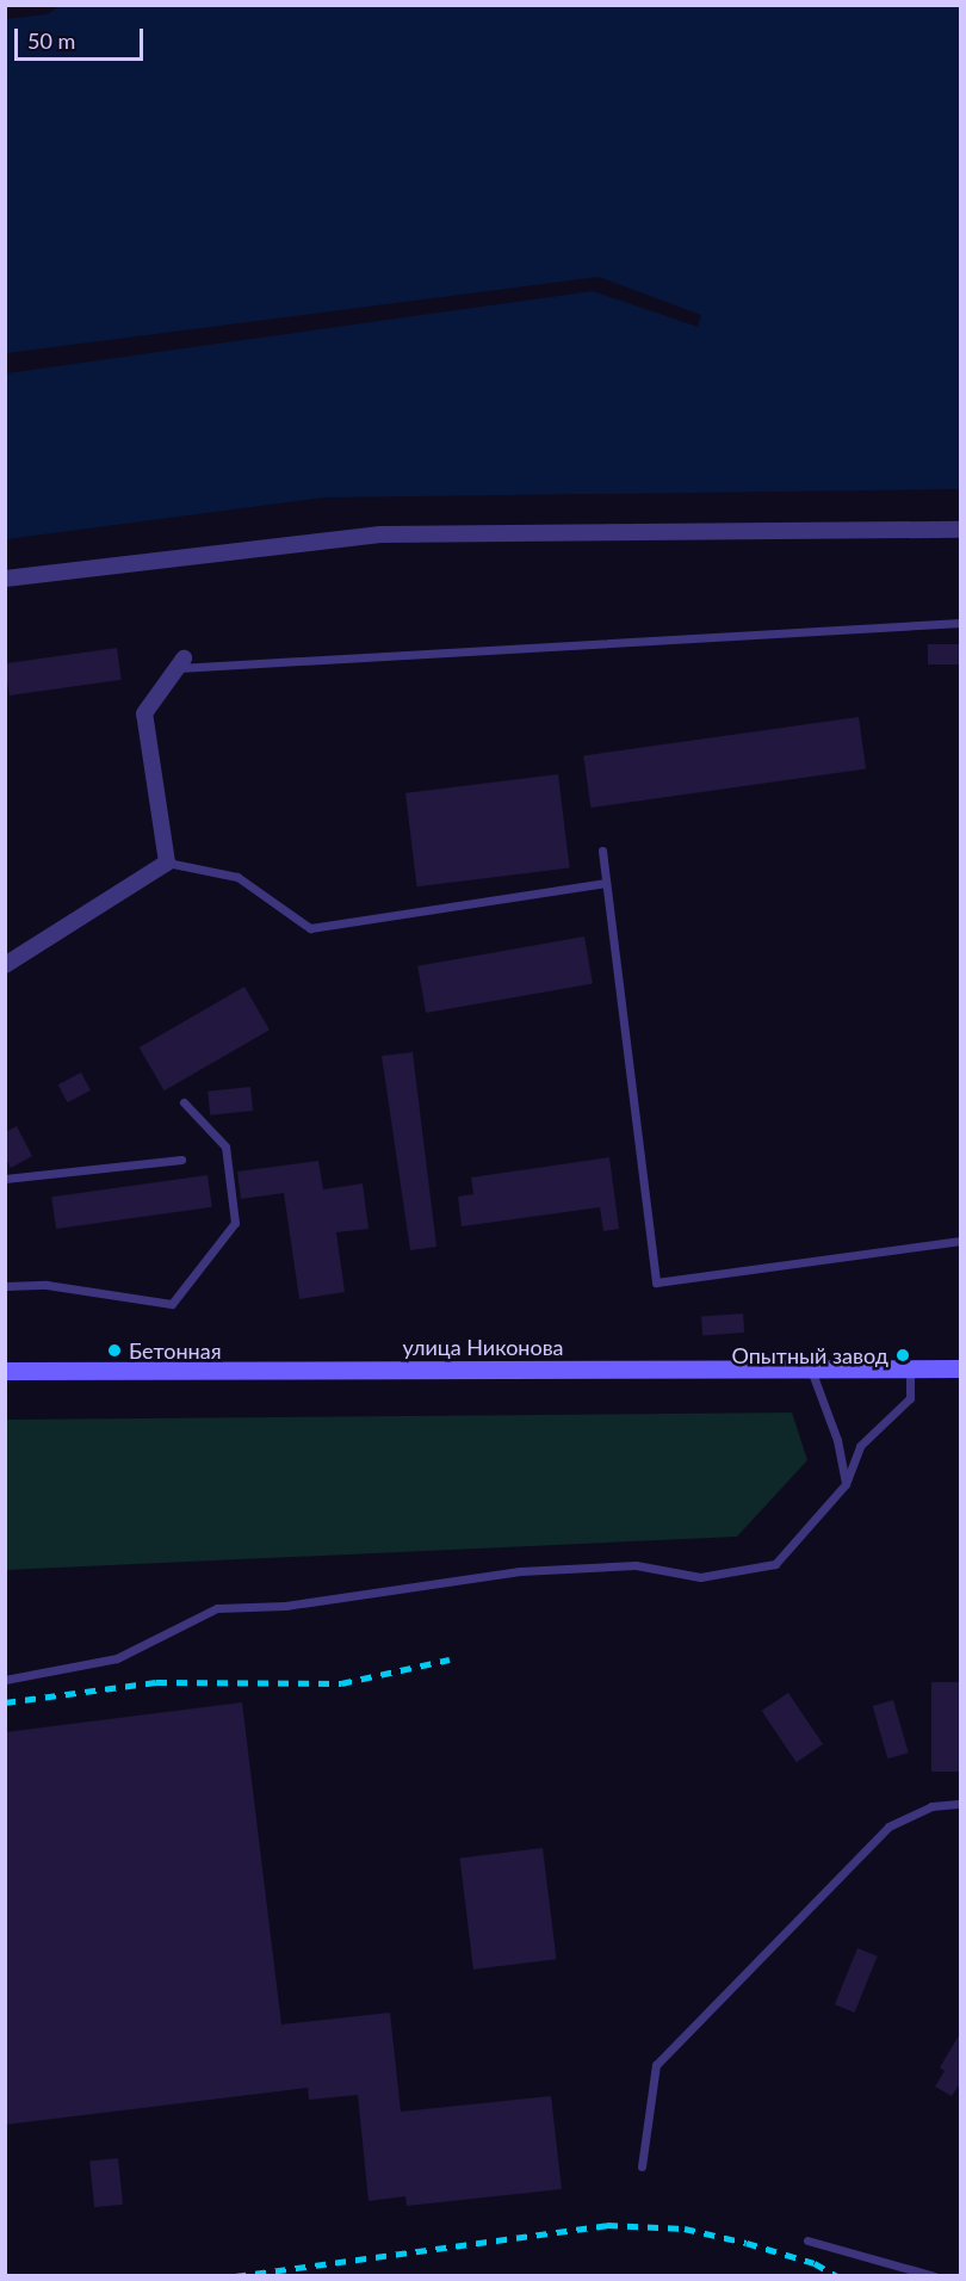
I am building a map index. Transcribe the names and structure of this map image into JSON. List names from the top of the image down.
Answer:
{
  "streets": {
    "main road": ["улица Никонова"]
  },
  "places": ["Бетонная", "Опытный завод"],
  "scale_bar": "50 m"
}
